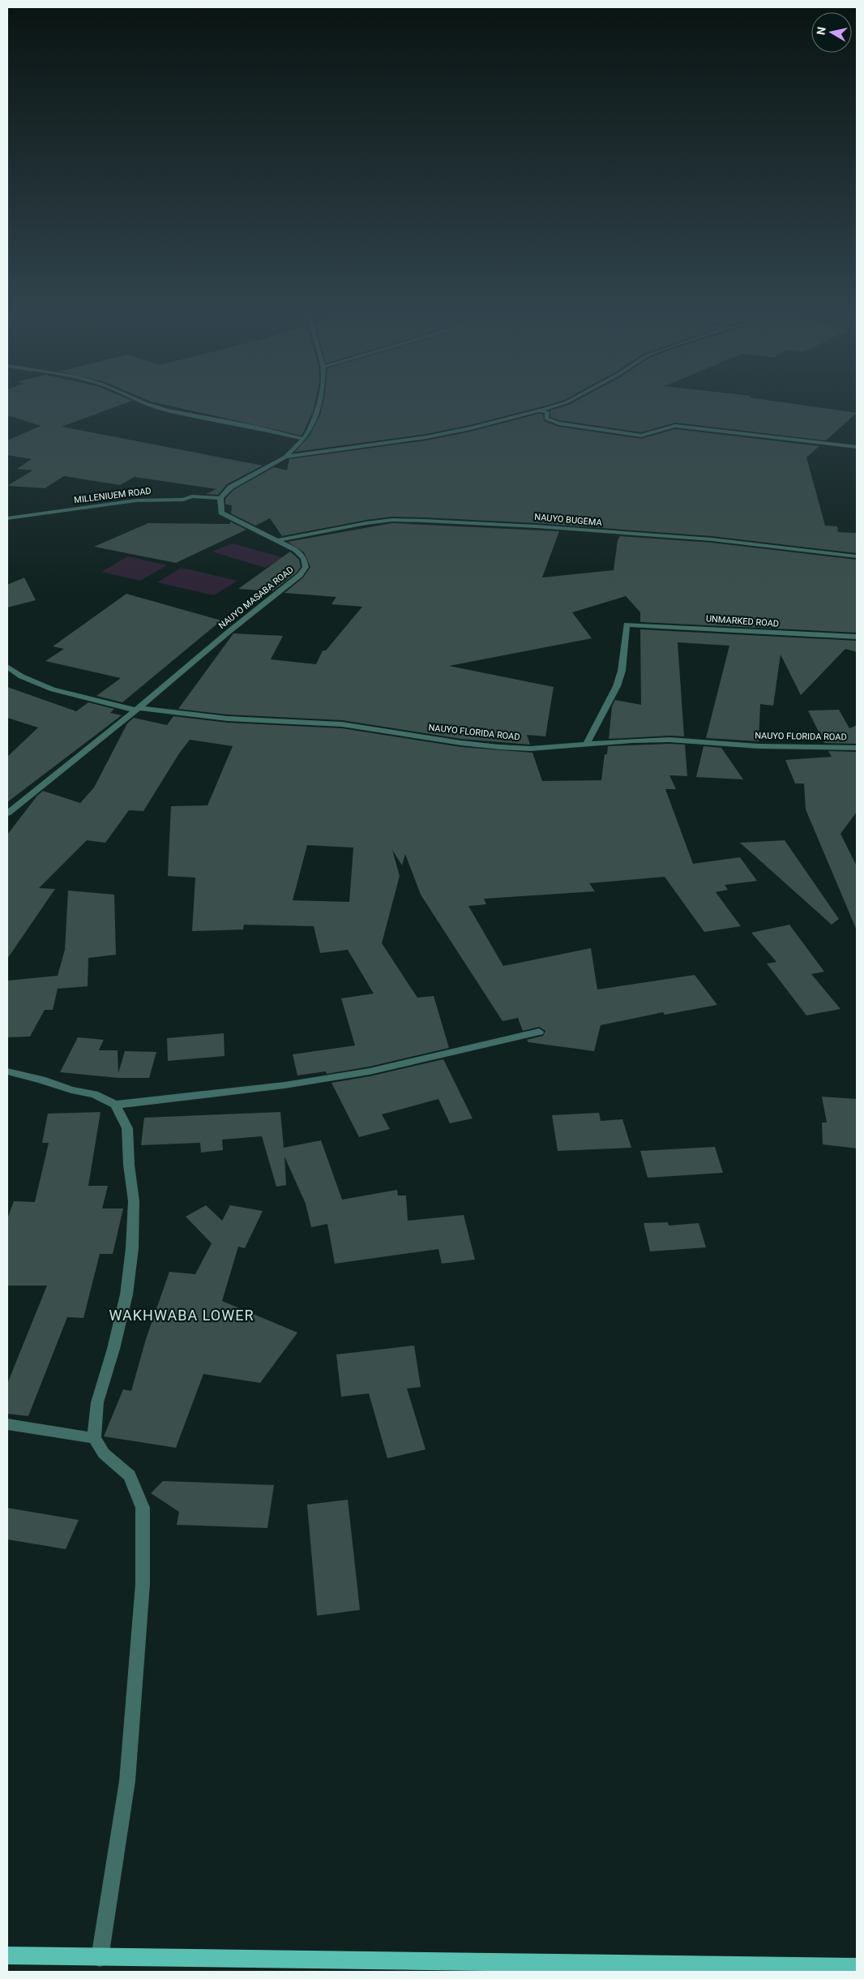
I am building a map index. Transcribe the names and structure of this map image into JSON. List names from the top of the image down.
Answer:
{
  "streets": {
    "street": [
      "MILLENIUEM ROAD",
      "NAUYO BUGEMA",
      "NAUYO MASABA ROAD",
      "UNMARKED ROAD",
      "NAUYO FLORIDA ROAD"
    ]
  },
  "crossings": [
    ["MILLENIUEM ROAD", "NAUYO MASABA ROAD"],
    ["NAUYO BUGEMA", "NAUYO MASABA ROAD"],
    ["NAUYO MASABA ROAD", "NAUYO FLORIDA ROAD"],
    ["UNMARKED ROAD", "NAUYO FLORIDA ROAD"]
  ],
  "districts": ["WAKHWABA LOWER"],
  "north": "left"
}
